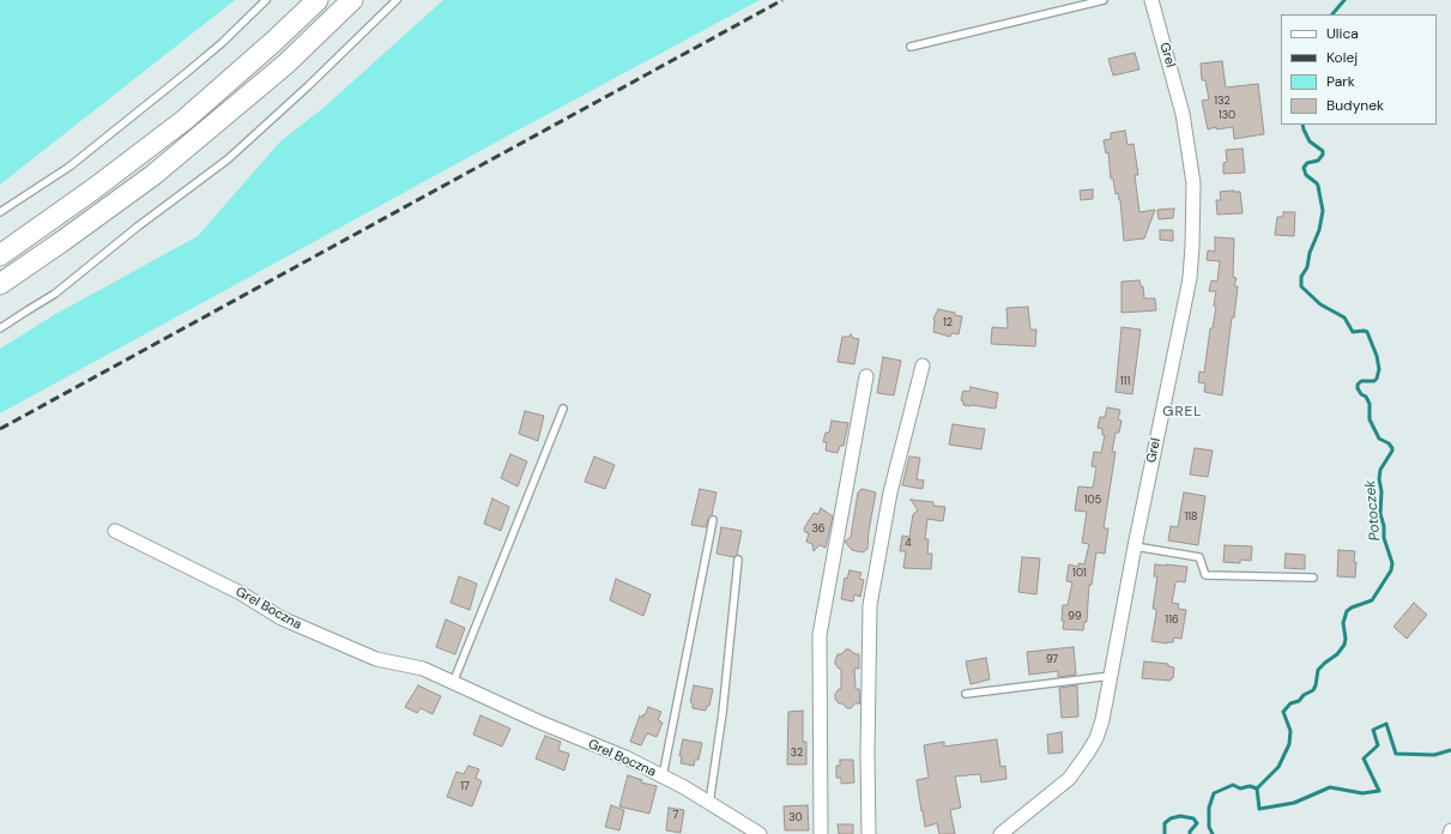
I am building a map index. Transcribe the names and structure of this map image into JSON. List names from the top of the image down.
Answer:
{
  "streets": {
    "street": ["Grel", "Grel Boczna"]
  },
  "districts": ["GREL"],
  "water": ["Potoczek"],
  "house_numbers": [
    "132",
    "130",
    "12",
    "111",
    "105",
    "118",
    "36",
    "4",
    "101",
    "99",
    "116",
    "97",
    "32",
    "17",
    "7",
    "30"
  ],
  "legend": [
    "Ulica",
    "Kolej",
    "Park",
    "Budynek"
  ]
}
